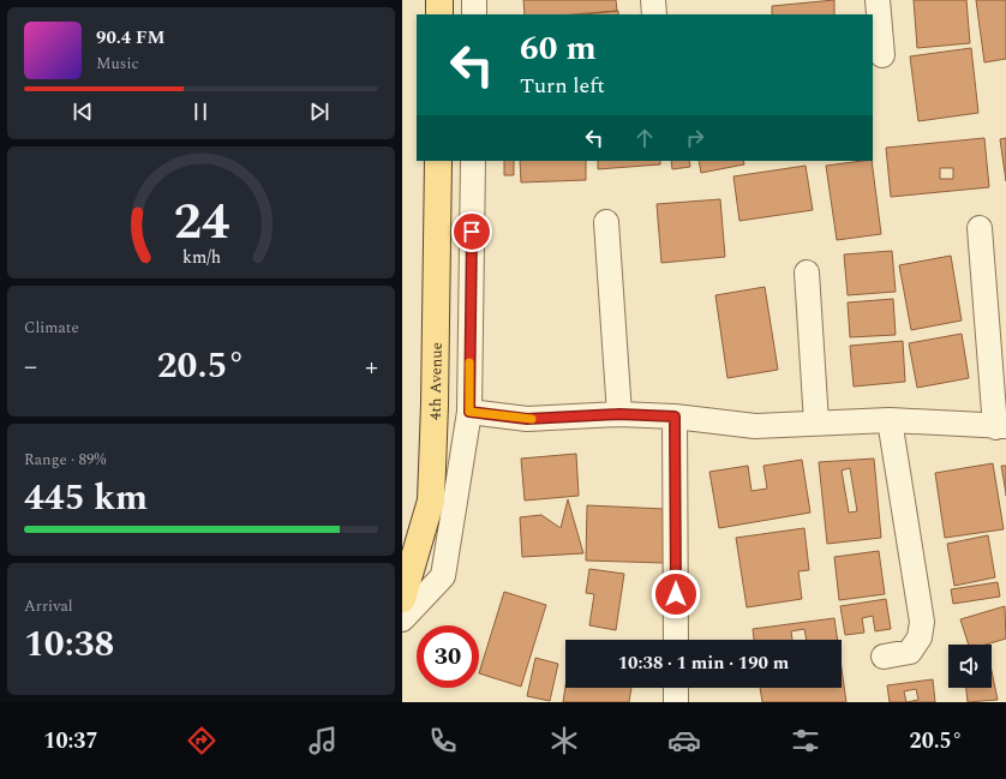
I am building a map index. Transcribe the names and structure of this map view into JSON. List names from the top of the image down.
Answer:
{
  "streets": {
    "main road": ["4th Avenue"]
  },
  "page": {
    "turn": ["60 m", "Turn left"],
    "song": ["90.4 FM", "Music"],
    "tile": [
      "Climate",
      ["Range · 89%", "445 km"],
      ["Arrival", "10:38"]
    ],
    "heat": ["−", "20.5°", "+"],
    "limit": "30",
    "trip": "10:38 · 1 min · 190 m",
    "tabs": ["10:37", "20.5°"],
    "gauge": ["24", "km/h"]
  }
}
